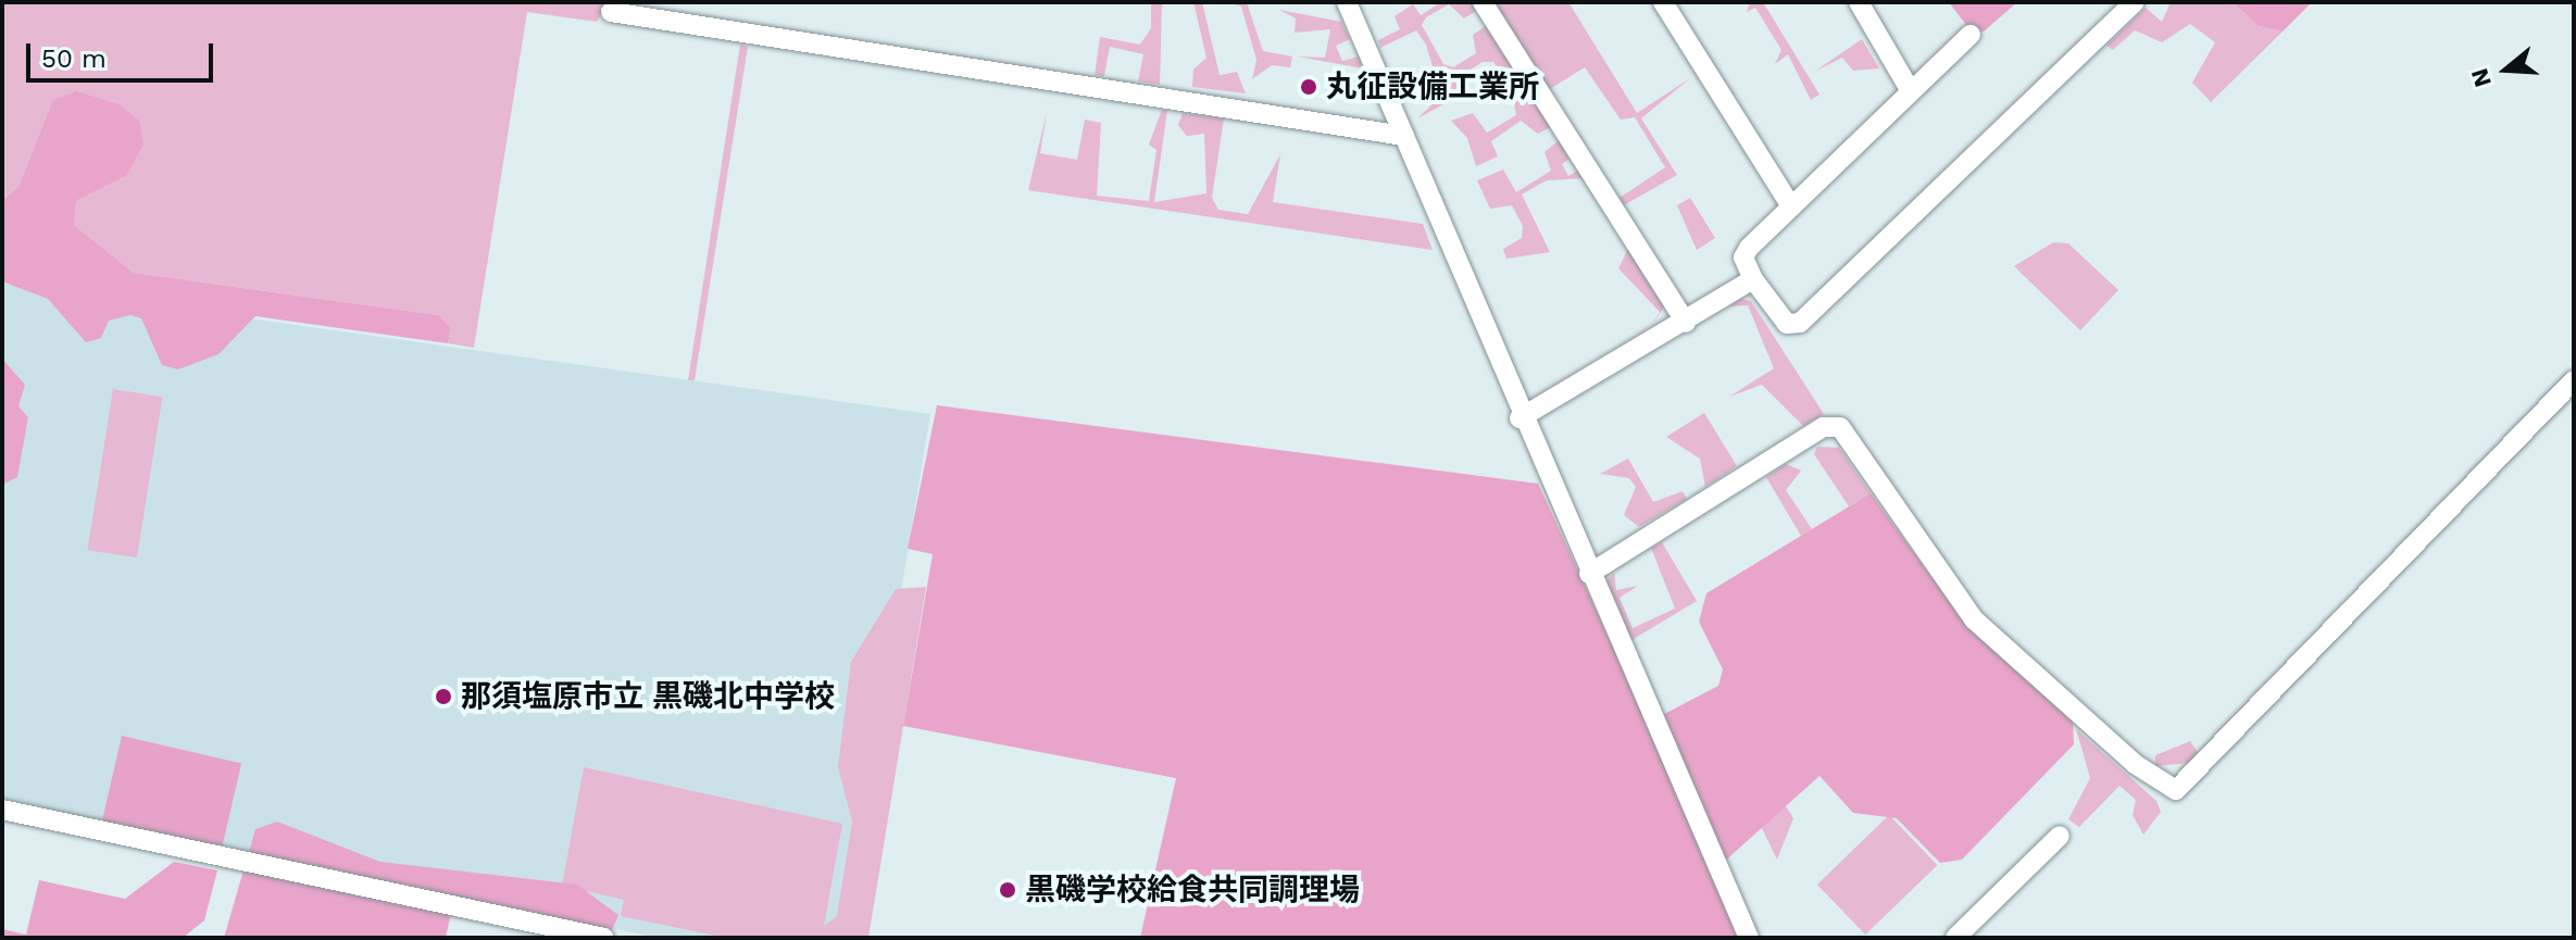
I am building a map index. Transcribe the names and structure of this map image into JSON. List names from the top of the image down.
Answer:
{
  "places": ["丸征設備工業所", "那須塩原市立 黒磯北中学校", "黒磯学校給食共同調理場"],
  "scale_bar": "50 m",
  "north": "left"
}
